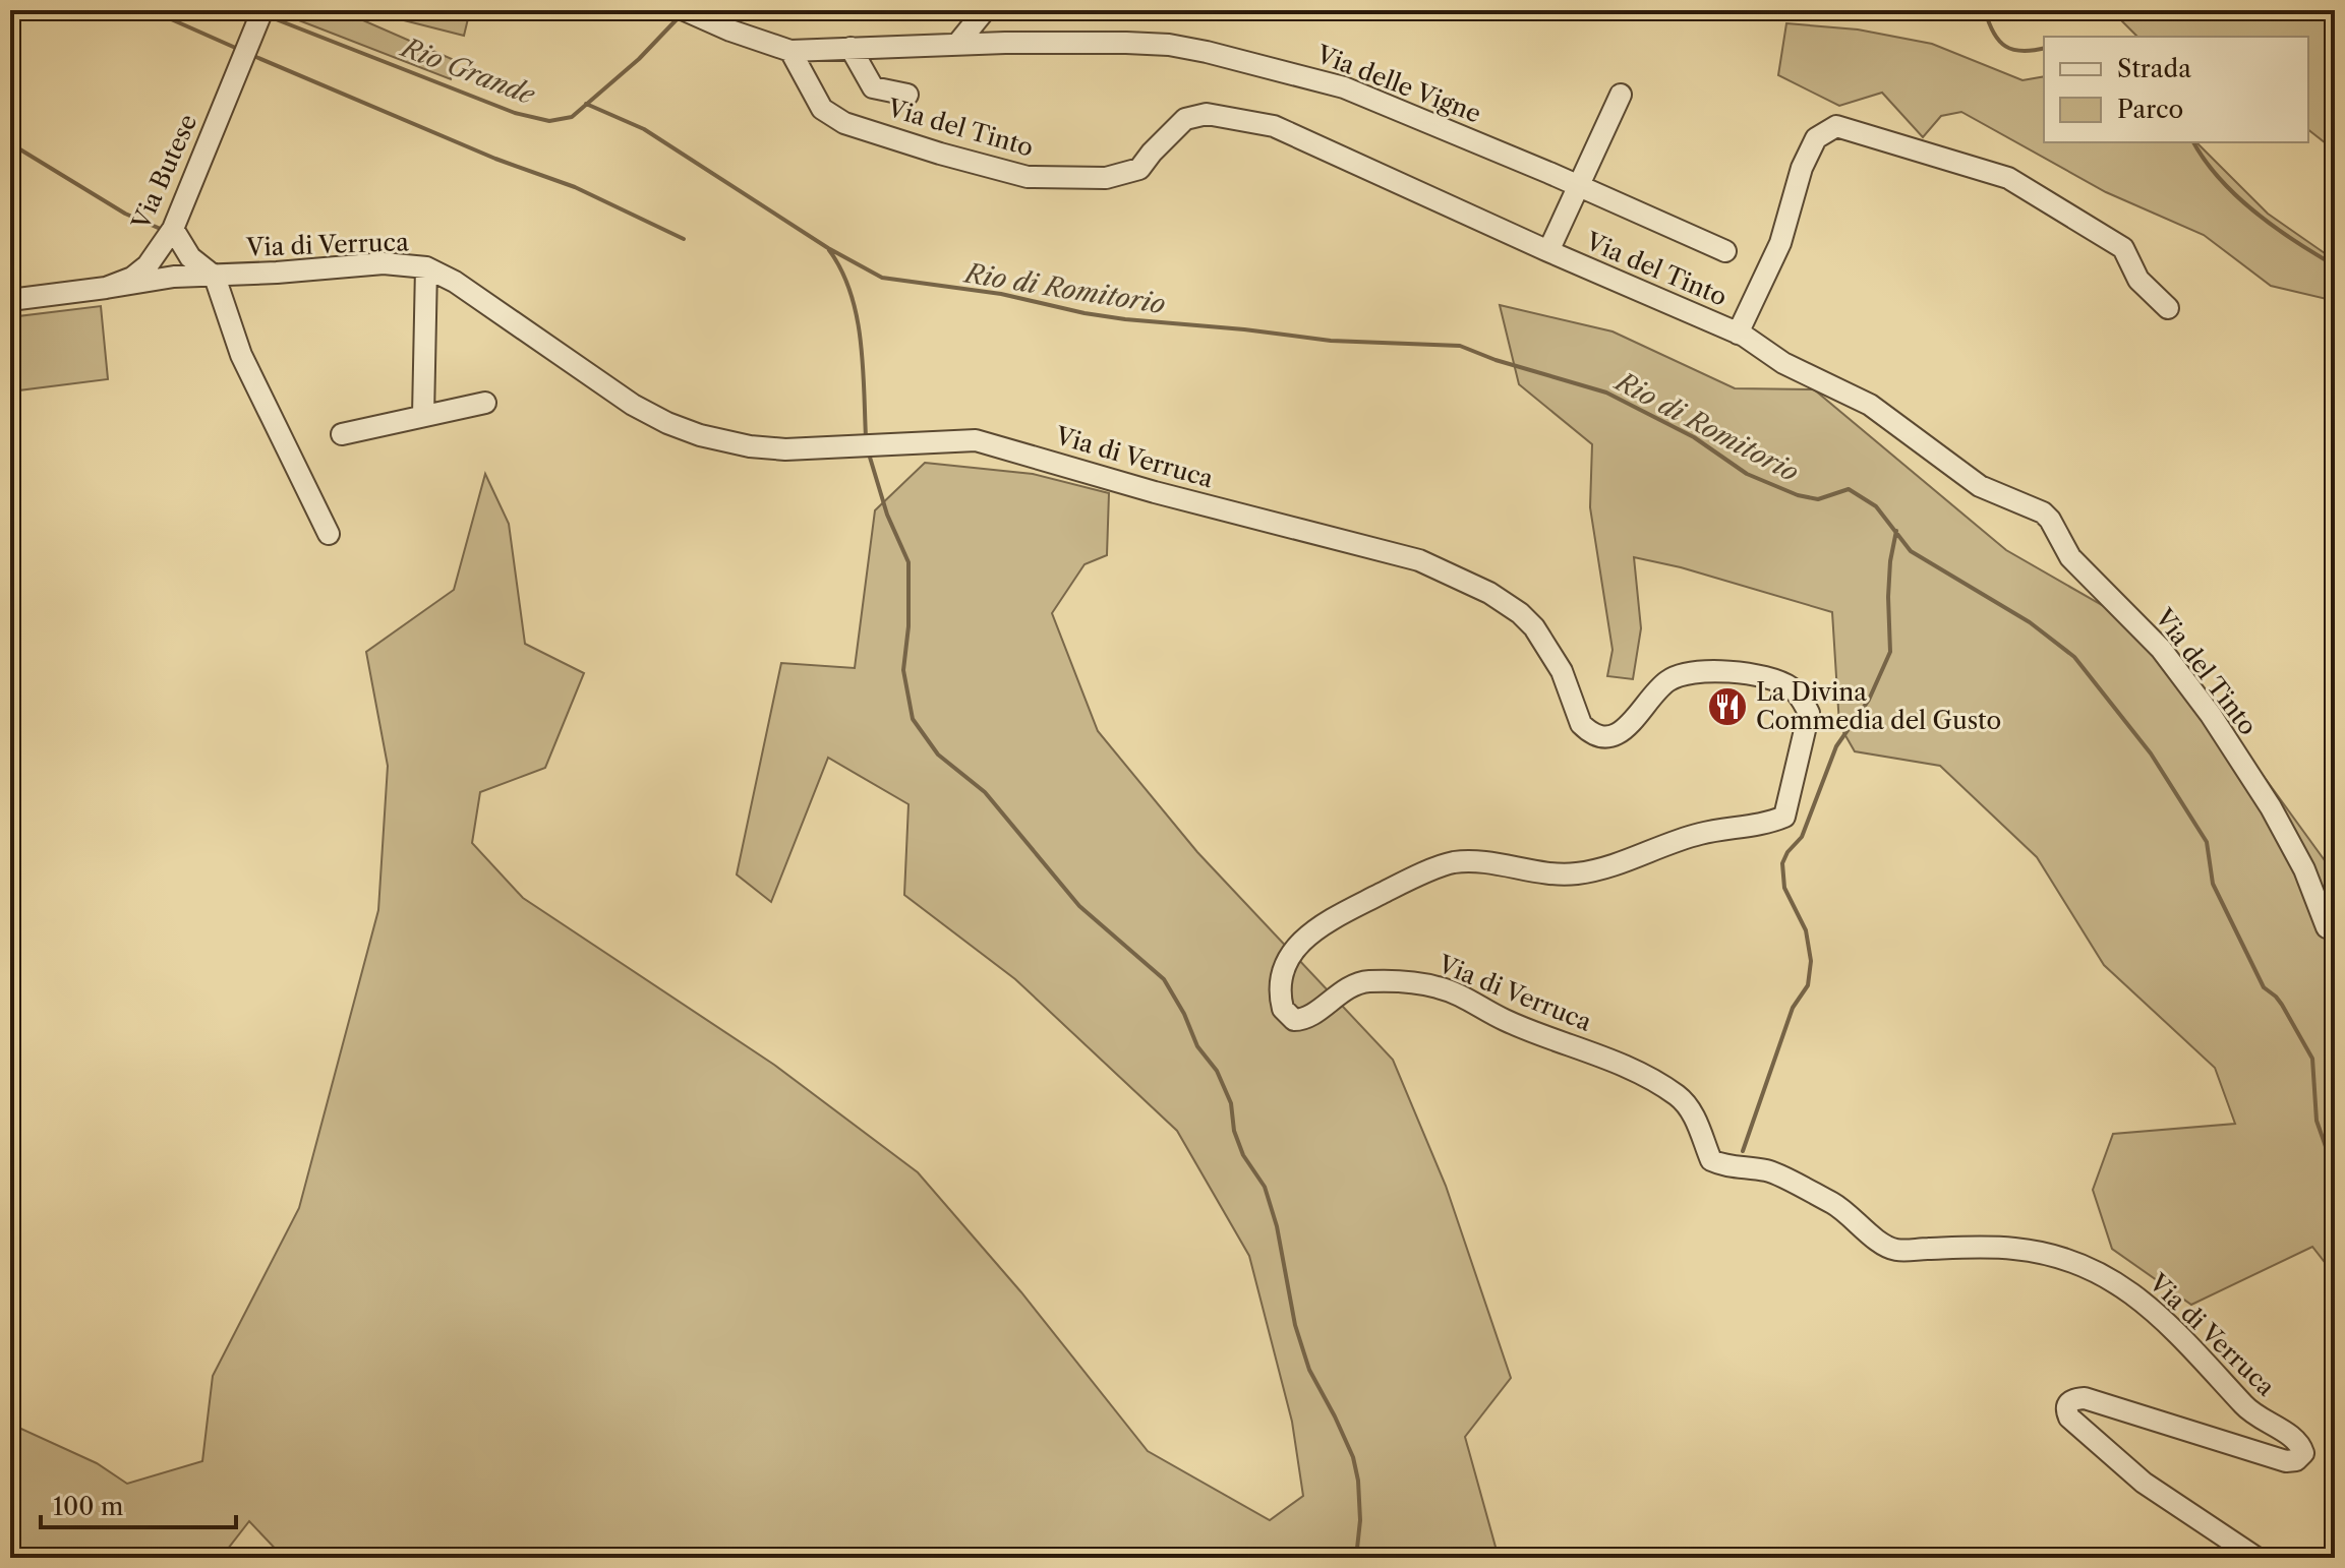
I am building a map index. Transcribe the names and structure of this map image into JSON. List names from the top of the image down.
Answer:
{
  "streets": {
    "street": [
      "Via delle Vigne",
      "Via del Tinto",
      "Via Butese",
      "Via di Verruca"
    ]
  },
  "crossings": [
    ["Via delle Vigne", "Via del Tinto"],
    ["Via Butese", "Via di Verruca"]
  ],
  "water": ["Rio Grande", "Rio di Romitorio"],
  "places": {
    "restaurant": ["La Divina Commedia del Gusto"]
  },
  "legend": ["Strada", "Parco"],
  "scale_bar": "100 m"
}
